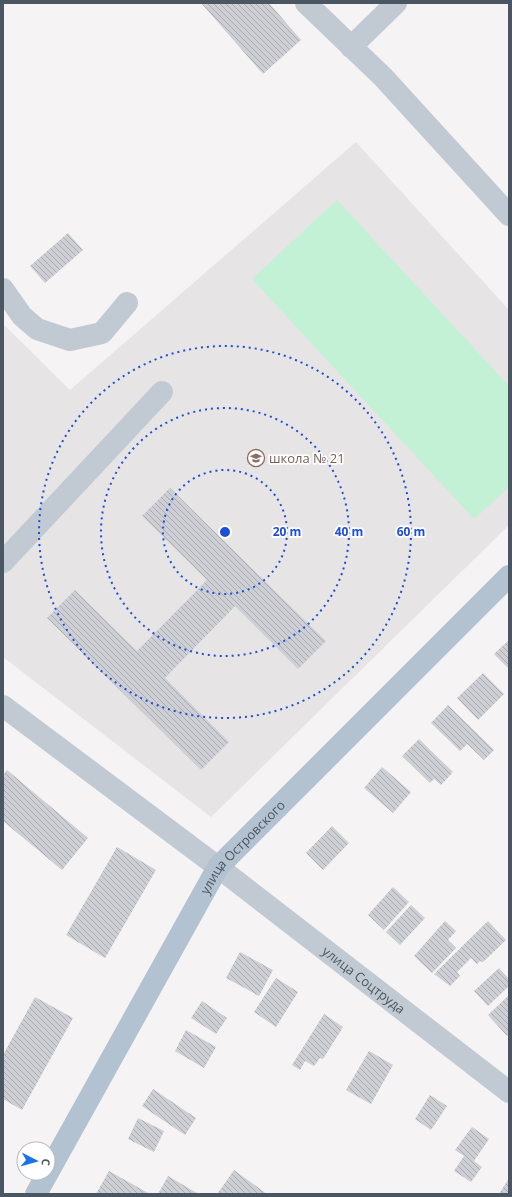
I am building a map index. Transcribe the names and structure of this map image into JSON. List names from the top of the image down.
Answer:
{
  "streets": {
    "main road": ["улица Островского"],
    "street": ["улица Соцтруда"]
  },
  "crossings": [
    ["улица Островского", "улица Соцтруда"]
  ],
  "places": {
    "school or university": ["школа № 21"]
  },
  "north": "right",
  "rings": ["20 m", "40 m", "60 m"]
}
